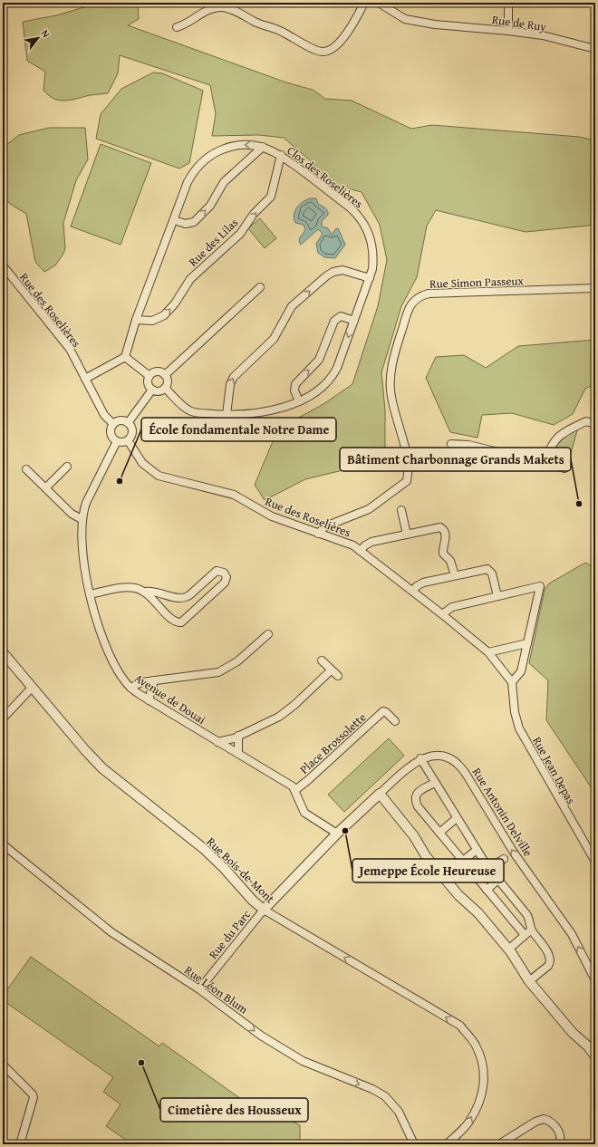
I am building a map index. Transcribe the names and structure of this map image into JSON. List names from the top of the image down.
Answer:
{
  "streets": {
    "street": [
      "Rue de Ruy",
      "Clos des Roselières",
      "Rue des Lilas",
      "Rue Simon Passeux",
      "Rue des Roselières",
      "Avenue de Douai",
      "Place Brossolette",
      "Rue Jean Depas",
      "Rue Antonin Delville",
      "Rue Bois-de-Mont",
      "Rue du Parc",
      "Rue Léon Blum"
    ]
  },
  "crossings": [
    ["Clos des Roselières", "Rue des Lilas"],
    ["Rue Simon Passeux", "Rue des Roselières"],
    ["Rue des Roselières", "Avenue de Douai"],
    ["Rue des Roselières", "Rue Jean Depas"],
    ["Avenue de Douai", "Place Brossolette"],
    ["Rue Antonin Delville", "Rue Bois-de-Mont"],
    ["Rue Antonin Delville", "Rue du Parc"],
    ["Rue Bois-de-Mont", "Rue du Parc"],
    ["Rue du Parc", "Rue Léon Blum"]
  ],
  "one_way": ["Rue Bois-de-Mont", "Rue Léon Blum"],
  "places": [
    "École fondamentale Notre Dame",
    "Bâtiment Charbonnage Grands Makets",
    "Jemeppe École Heureuse",
    "Cimetière des Housseux"
  ],
  "north": "top right"
}
